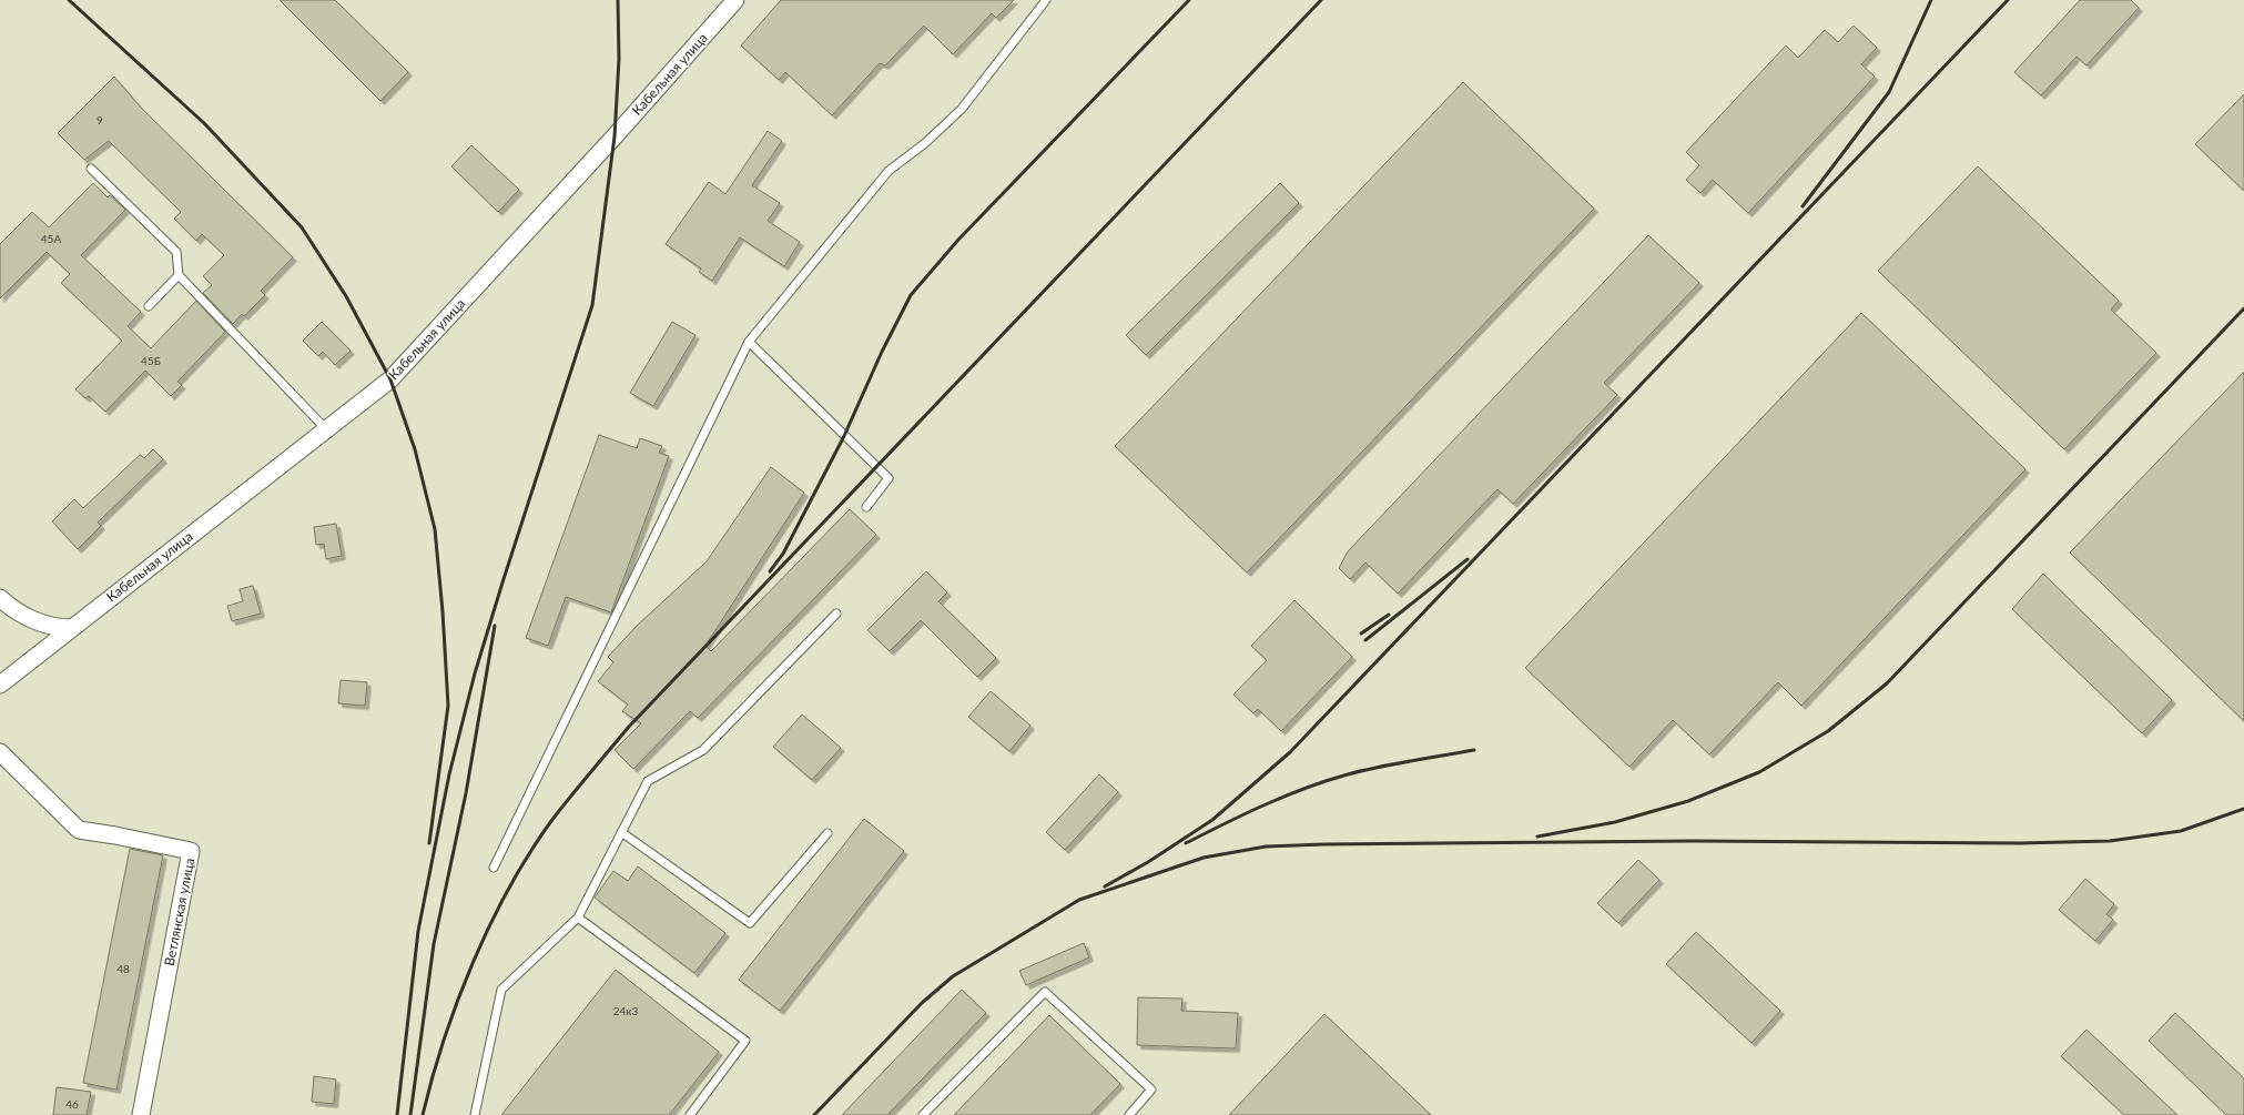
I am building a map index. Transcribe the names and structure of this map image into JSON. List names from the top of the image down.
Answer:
{
  "streets": {
    "street": ["Кабельная улица", "Ветлянская улица"]
  },
  "house_numbers": [
    "9",
    "45А",
    "45Б",
    "48",
    "24к3",
    "46"
  ]
}
